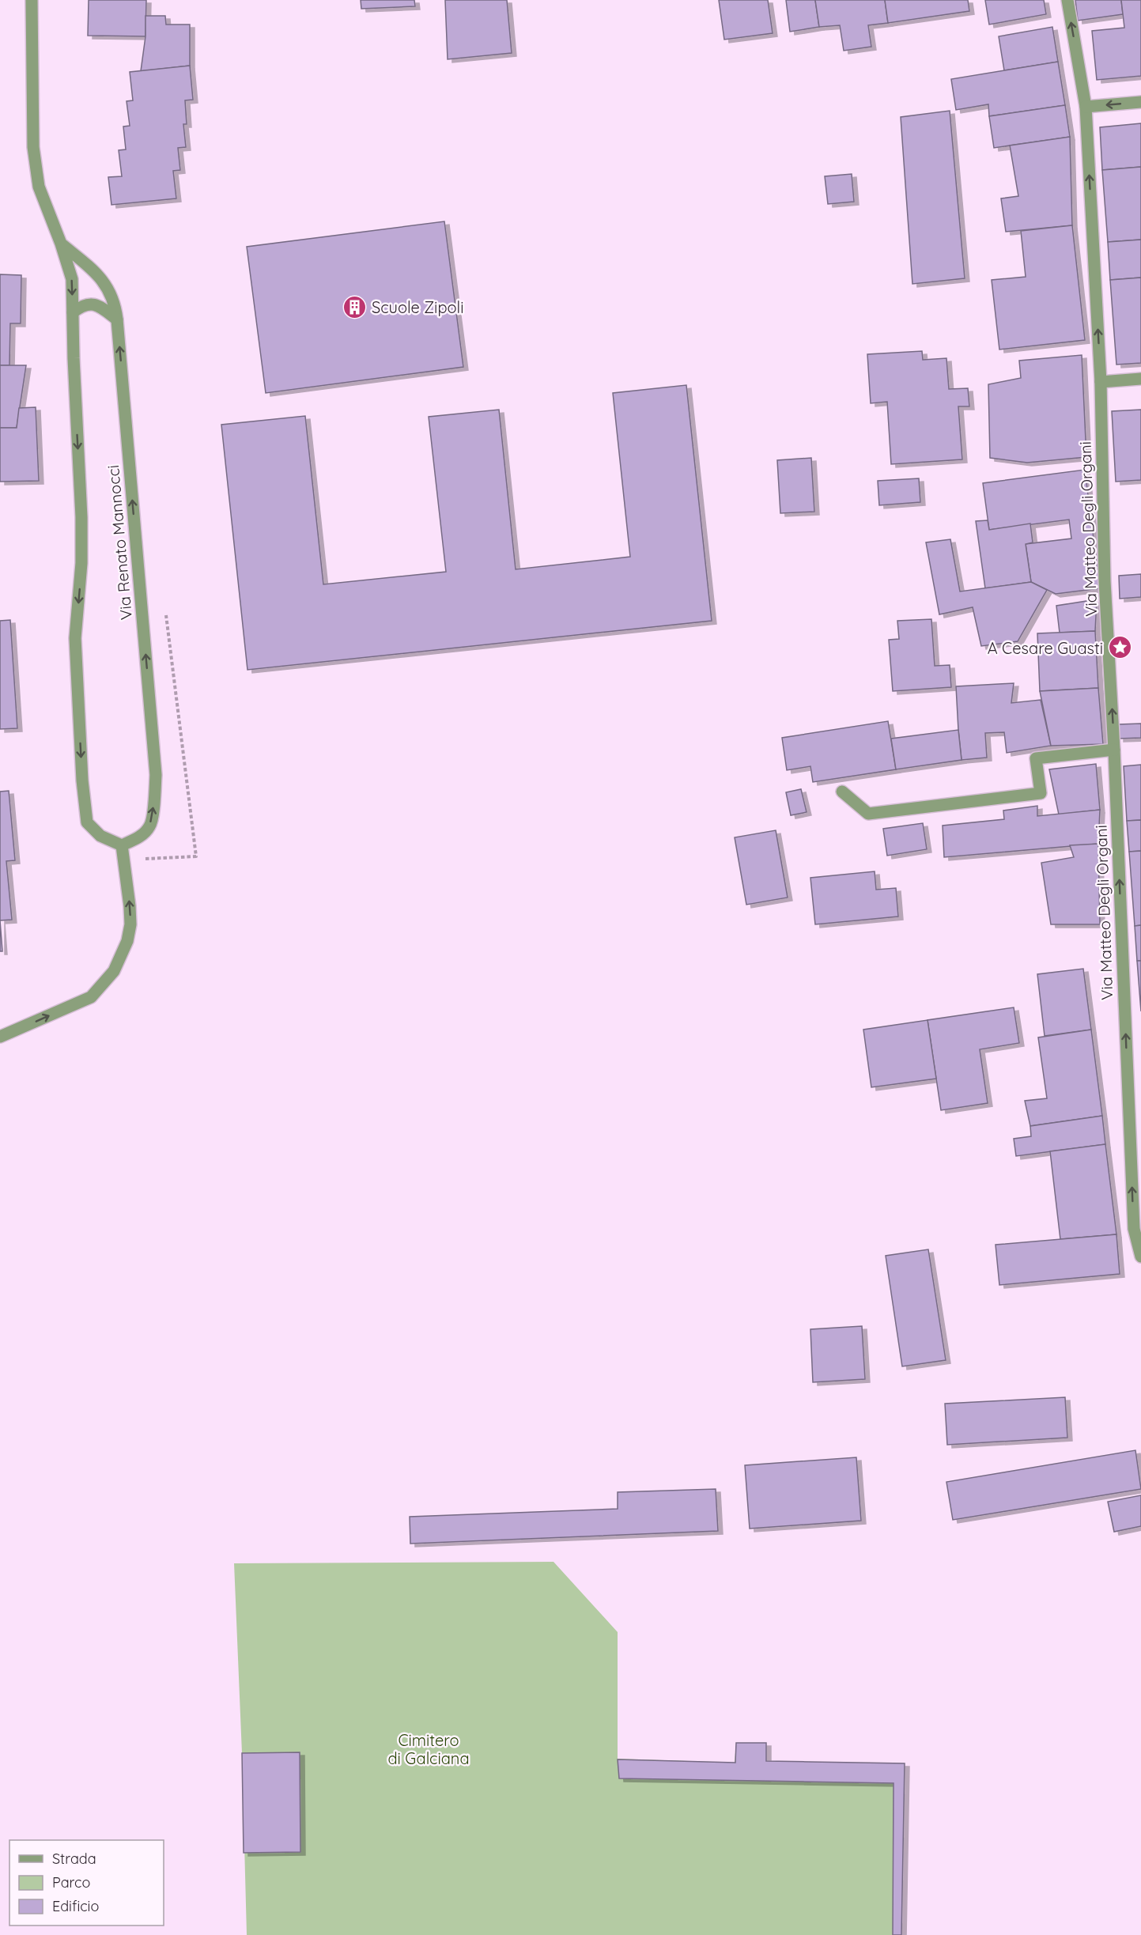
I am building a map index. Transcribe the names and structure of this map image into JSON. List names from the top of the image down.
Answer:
{
  "streets": {
    "street": ["Via Matteo Degli Organi", "Via Renato Mannocci"]
  },
  "one_way": ["Via Matteo Degli Organi"],
  "parks": ["Cimitero di Galciana"],
  "places": {
    "building": ["Scuole Zipoli"],
    "place": ["A Cesare Guasti"]
  },
  "legend": ["Strada", "Parco", "Edificio"]
}
